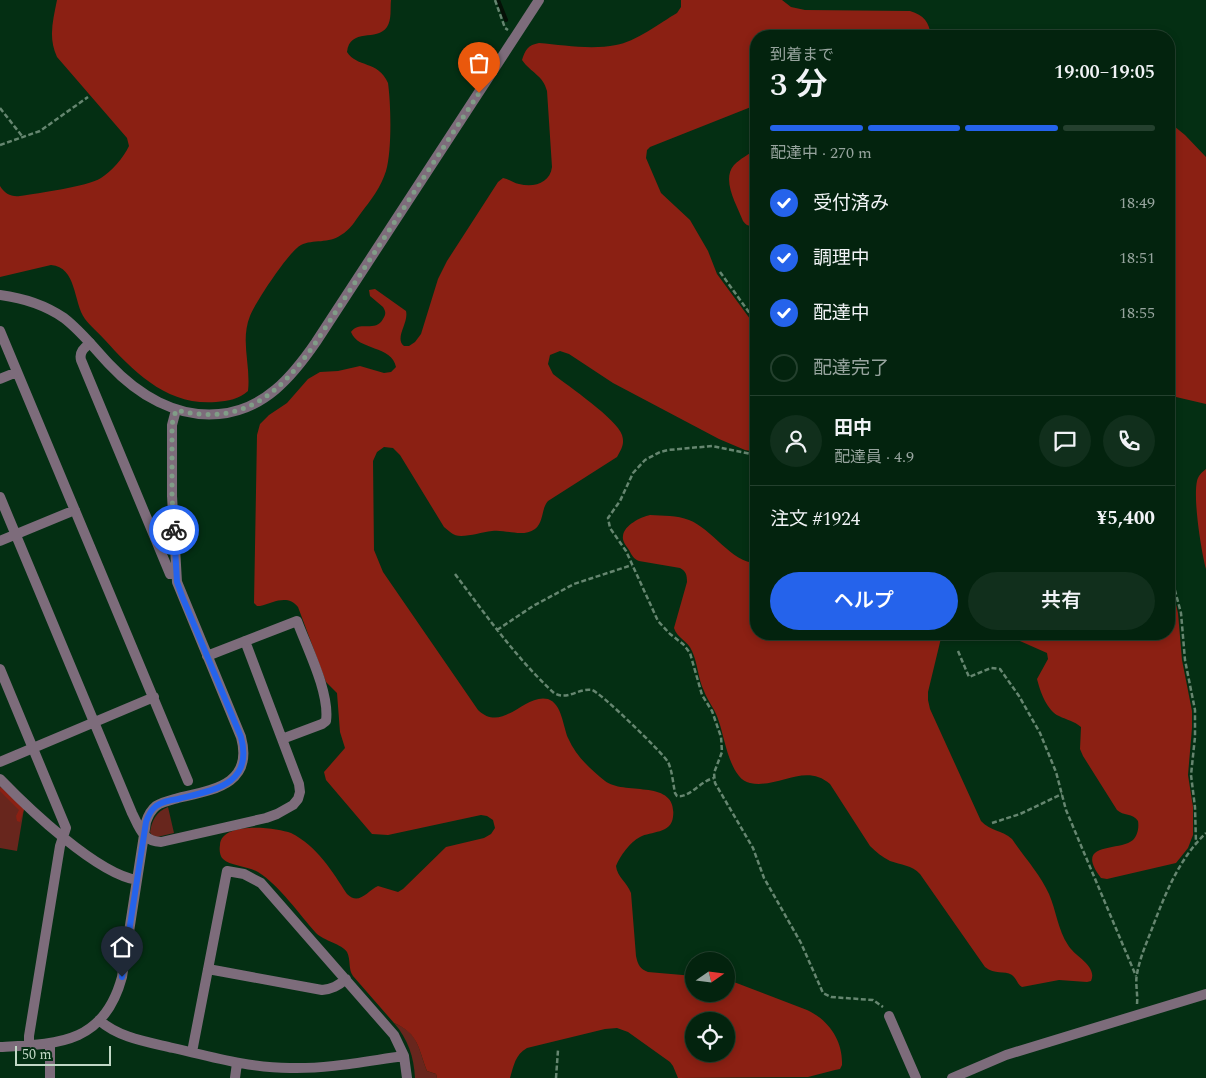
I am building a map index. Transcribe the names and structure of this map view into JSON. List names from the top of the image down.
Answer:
{
  "scale_bar": "50 m",
  "north": "right",
  "page": {
    "heading": ["3 分", "到着まで", "19:00–19:05"],
    "panel": [
      "田中",
      "配達員 · 4.9",
      "注文 #1924",
      "¥5,400"
    ],
    "bar": "配達中 · 270 m",
    "list": [
      ["受付済み", "18:49"],
      ["調理中", "18:51"],
      ["配達中", "18:55"],
      "配達完了"
    ],
    "buttons": ["ヘルプ", "共有"],
    "scale": "50 m"
  }
}
